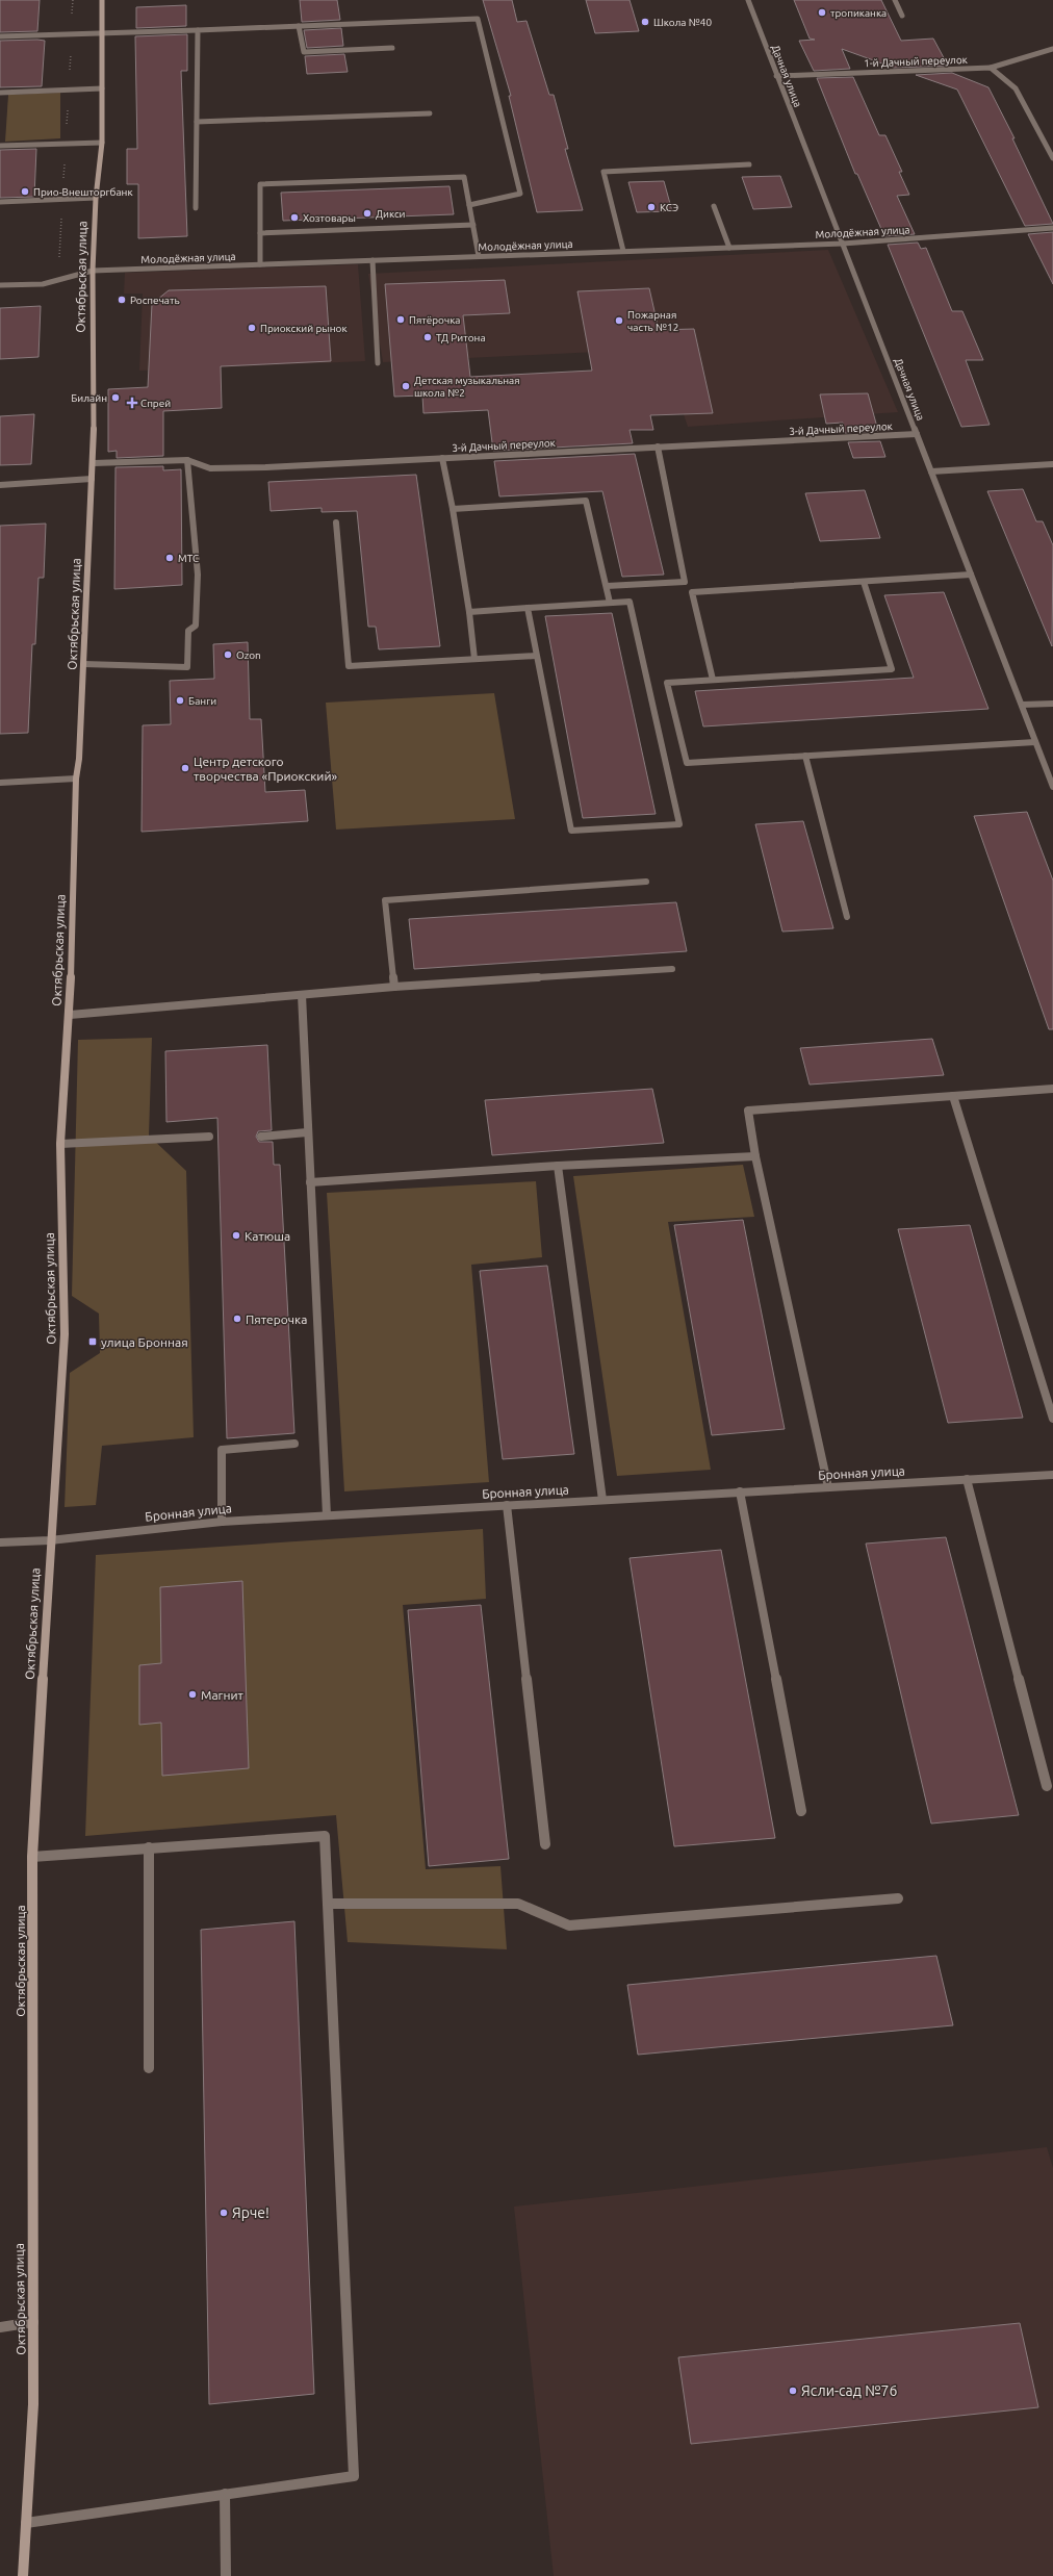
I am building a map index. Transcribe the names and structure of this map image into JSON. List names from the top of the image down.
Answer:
{
  "streets": {
    "main road": ["Октябрьская улица"],
    "street": [
      "1-й Дачный переулок",
      "Дачная улица",
      "Молодёжная улица",
      "3-й Дачный переулок",
      "Бронная улица"
    ]
  },
  "crossings": [
    ["1-й Дачный переулок", "Дачная улица"],
    ["Дачная улица", "Молодёжная улица"],
    ["Дачная улица", "3-й Дачный переулок"],
    ["Молодёжная улица", "Октябрьская улица"],
    ["Октябрьская улица", "3-й Дачный переулок"],
    ["Октябрьская улица", "Бронная улица"]
  ],
  "places": {
    "other": [
      "тропиканка",
      "Школа №40",
      "Прио-Внешторгбанк",
      "КСЭ",
      "Дикси",
      "Хозтовары",
      "Роспечать",
      "Пятёрочка",
      "Пожарная часть №12",
      "Приокский рынок",
      "ТД Ритона",
      "Детская музыкальная школа №2",
      "Билайн",
      "МТС",
      "Ozon",
      "Банги",
      "Центр детского творчества «Приокский»",
      "Катюша",
      "Пятерочка",
      "Магнит",
      "Ярче!",
      "Ясли-сад №76"
    ],
    "health": ["Спрей"],
    "transit": ["улица Бронная"]
  }
}
